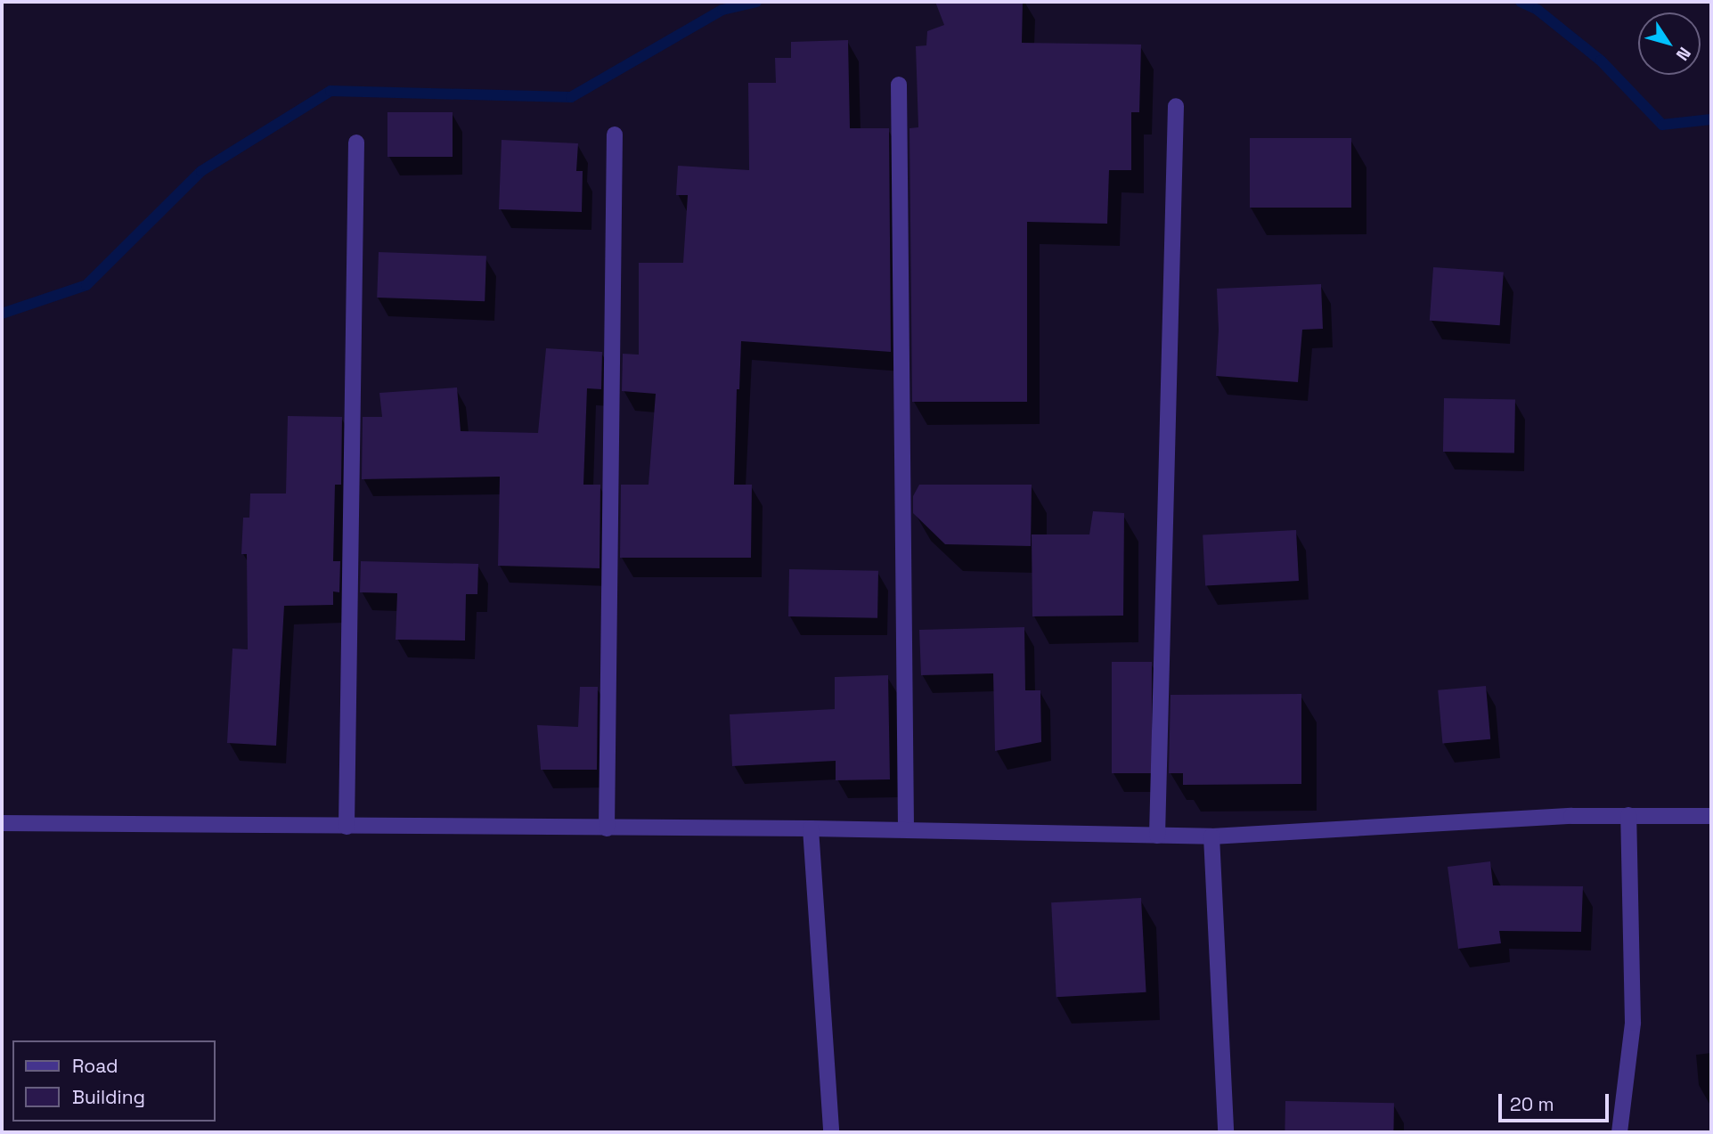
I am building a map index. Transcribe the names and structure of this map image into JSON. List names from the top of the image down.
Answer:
{
  "legend": ["Road", "Building"],
  "scale_bar": "20 m",
  "north": "bottom right"
}
